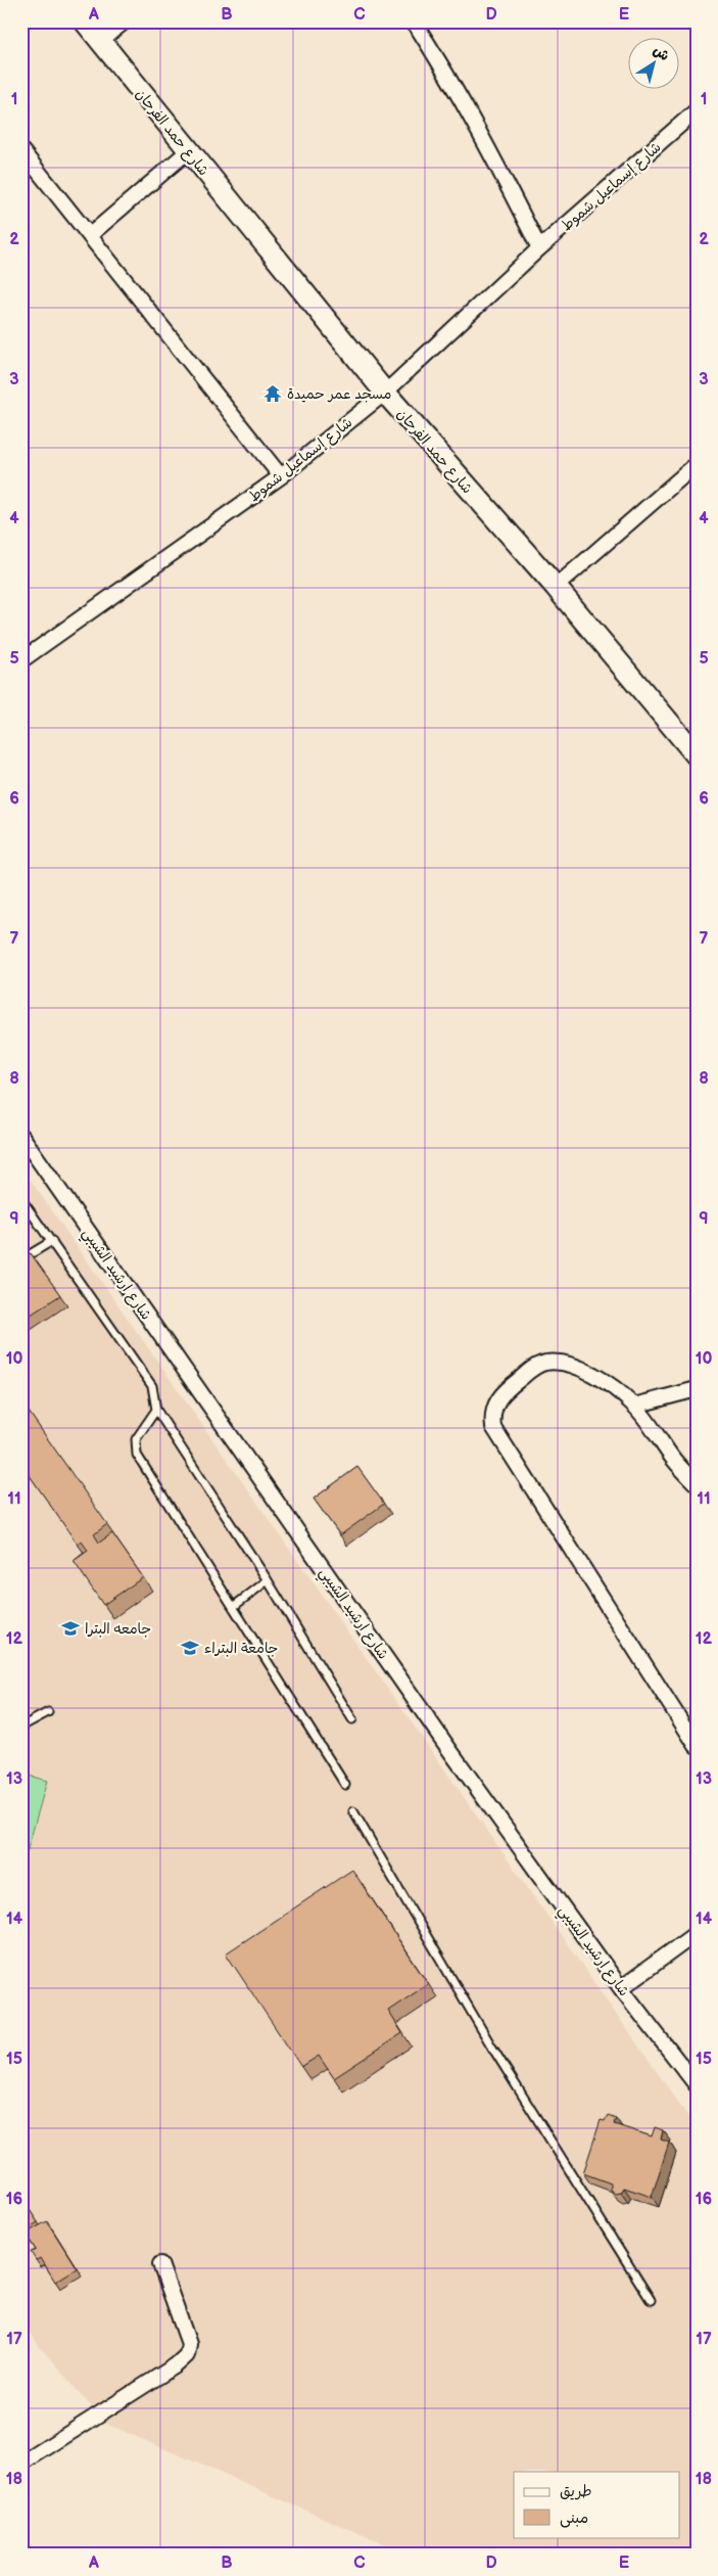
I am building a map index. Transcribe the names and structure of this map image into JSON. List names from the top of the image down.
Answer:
{
  "streets": {
    "street": ["شارع حمد الفرحان", "شارع إسماعيل شموط", "شارع ارشيد الشيبي"]
  },
  "crossings": [
    ["شارع حمد الفرحان", "شارع إسماعيل شموط"]
  ],
  "places": {
    "temple": ["مسجد عمر حميدة"],
    "school or university": ["جامعه البترا", "جامعة البتراء"]
  },
  "legend": ["طريق", "مبنى"],
  "north": "top right",
  "grid": {
    "columns": [
      "A",
      "B",
      "C",
      "D",
      "E"
    ],
    "rows": [
      "1",
      "2",
      "3",
      "4",
      "5",
      "6",
      "7",
      "8",
      "9",
      "10",
      "11",
      "12",
      "13",
      "14",
      "15",
      "16",
      "17",
      "18"
    ]
  }
}
